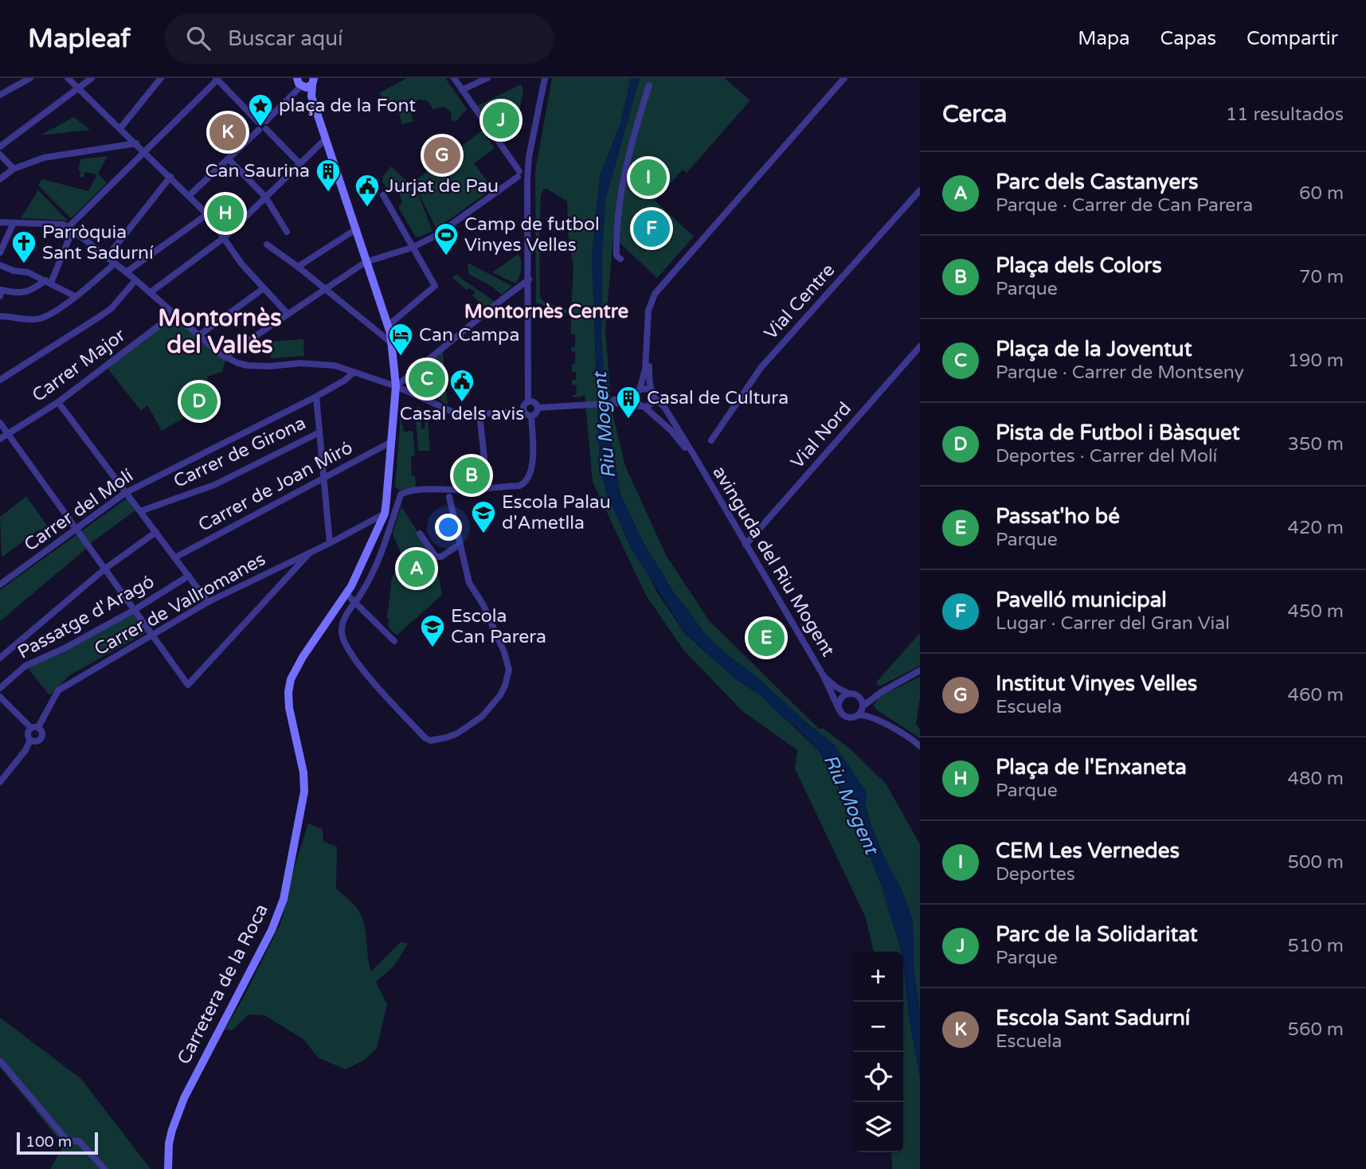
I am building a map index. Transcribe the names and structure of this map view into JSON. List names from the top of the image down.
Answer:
{
  "streets": {
    "street": [
      "Vial Centre",
      "Carrer Major",
      "Vial Nord",
      "Carrer de Girona",
      "Carrer de Joan Miró",
      "Carrer del Molí",
      "avinguda del Riu Mogent",
      "Carrer de Vallromanes",
      "Passatge d'Aragó",
      "Carretera de la Roca"
    ]
  },
  "crossings": [
    ["Vial Nord", "avinguda del Riu Mogent"]
  ],
  "districts": ["Montornès Centre", "Montornès del Vallès"],
  "water": ["Riu Mogent"],
  "places": {
    "place": ["plaça de la Font"],
    "building": ["Can Saurina", "Casal de Cultura"],
    "public building": ["Jurjat de Pau", "Casal dels avis"],
    "sports": ["Camp de futbol Vinyes Velles"],
    "church": ["Parròquia Sant Sadurní"],
    "hotel": ["Can Campa"],
    "school or university": ["Escola Palau d'Ametlla", "Escola Can Parera"]
  },
  "scale_bar": "100 m",
  "page": {
    "header": "Mapleaf",
    "search": "Buscar aquí",
    "nav": ["Mapa", "Capas", "Compartir"],
    "heading": ["Cerca", "11 resultados"],
    "pins": [
      "J",
      "K",
      "G",
      "I",
      "H",
      "F",
      "C",
      "D",
      "B",
      "A",
      "E"
    ],
    "list": [
      {
        "mark": "A",
        "name": "Parc dels Castanyers",
        "note": "Parque · Carrer de Can Parera",
        "value": "60 m"
      },
      {
        "mark": "B",
        "name": "Plaça dels Colors",
        "note": "Parque",
        "value": "70 m"
      },
      {
        "mark": "C",
        "name": "Plaça de la Joventut",
        "note": "Parque · Carrer de Montseny",
        "value": "190 m"
      },
      {
        "mark": "D",
        "name": "Pista de Futbol i Bàsquet",
        "note": "Deportes · Carrer del Molí",
        "value": "350 m"
      },
      {
        "mark": "E",
        "name": "Passat'ho bé",
        "note": "Parque",
        "value": "420 m"
      },
      {
        "mark": "F",
        "name": "Pavelló municipal",
        "note": "Lugar · Carrer del Gran Vial",
        "value": "450 m"
      },
      {
        "mark": "G",
        "name": "Institut Vinyes Velles",
        "note": "Escuela",
        "value": "460 m"
      },
      {
        "mark": "H",
        "name": "Plaça de l'Enxaneta",
        "note": "Parque",
        "value": "480 m"
      },
      {
        "mark": "I",
        "name": "CEM Les Vernedes",
        "note": "Deportes",
        "value": "500 m"
      },
      {
        "mark": "J",
        "name": "Parc de la Solidaritat",
        "note": "Parque",
        "value": "510 m"
      },
      {
        "mark": "K",
        "name": "Escola Sant Sadurní",
        "note": "Escuela",
        "value": "560 m"
      }
    ],
    "map_buttons": ["+", "−"],
    "scale": "100 m"
  }
}
